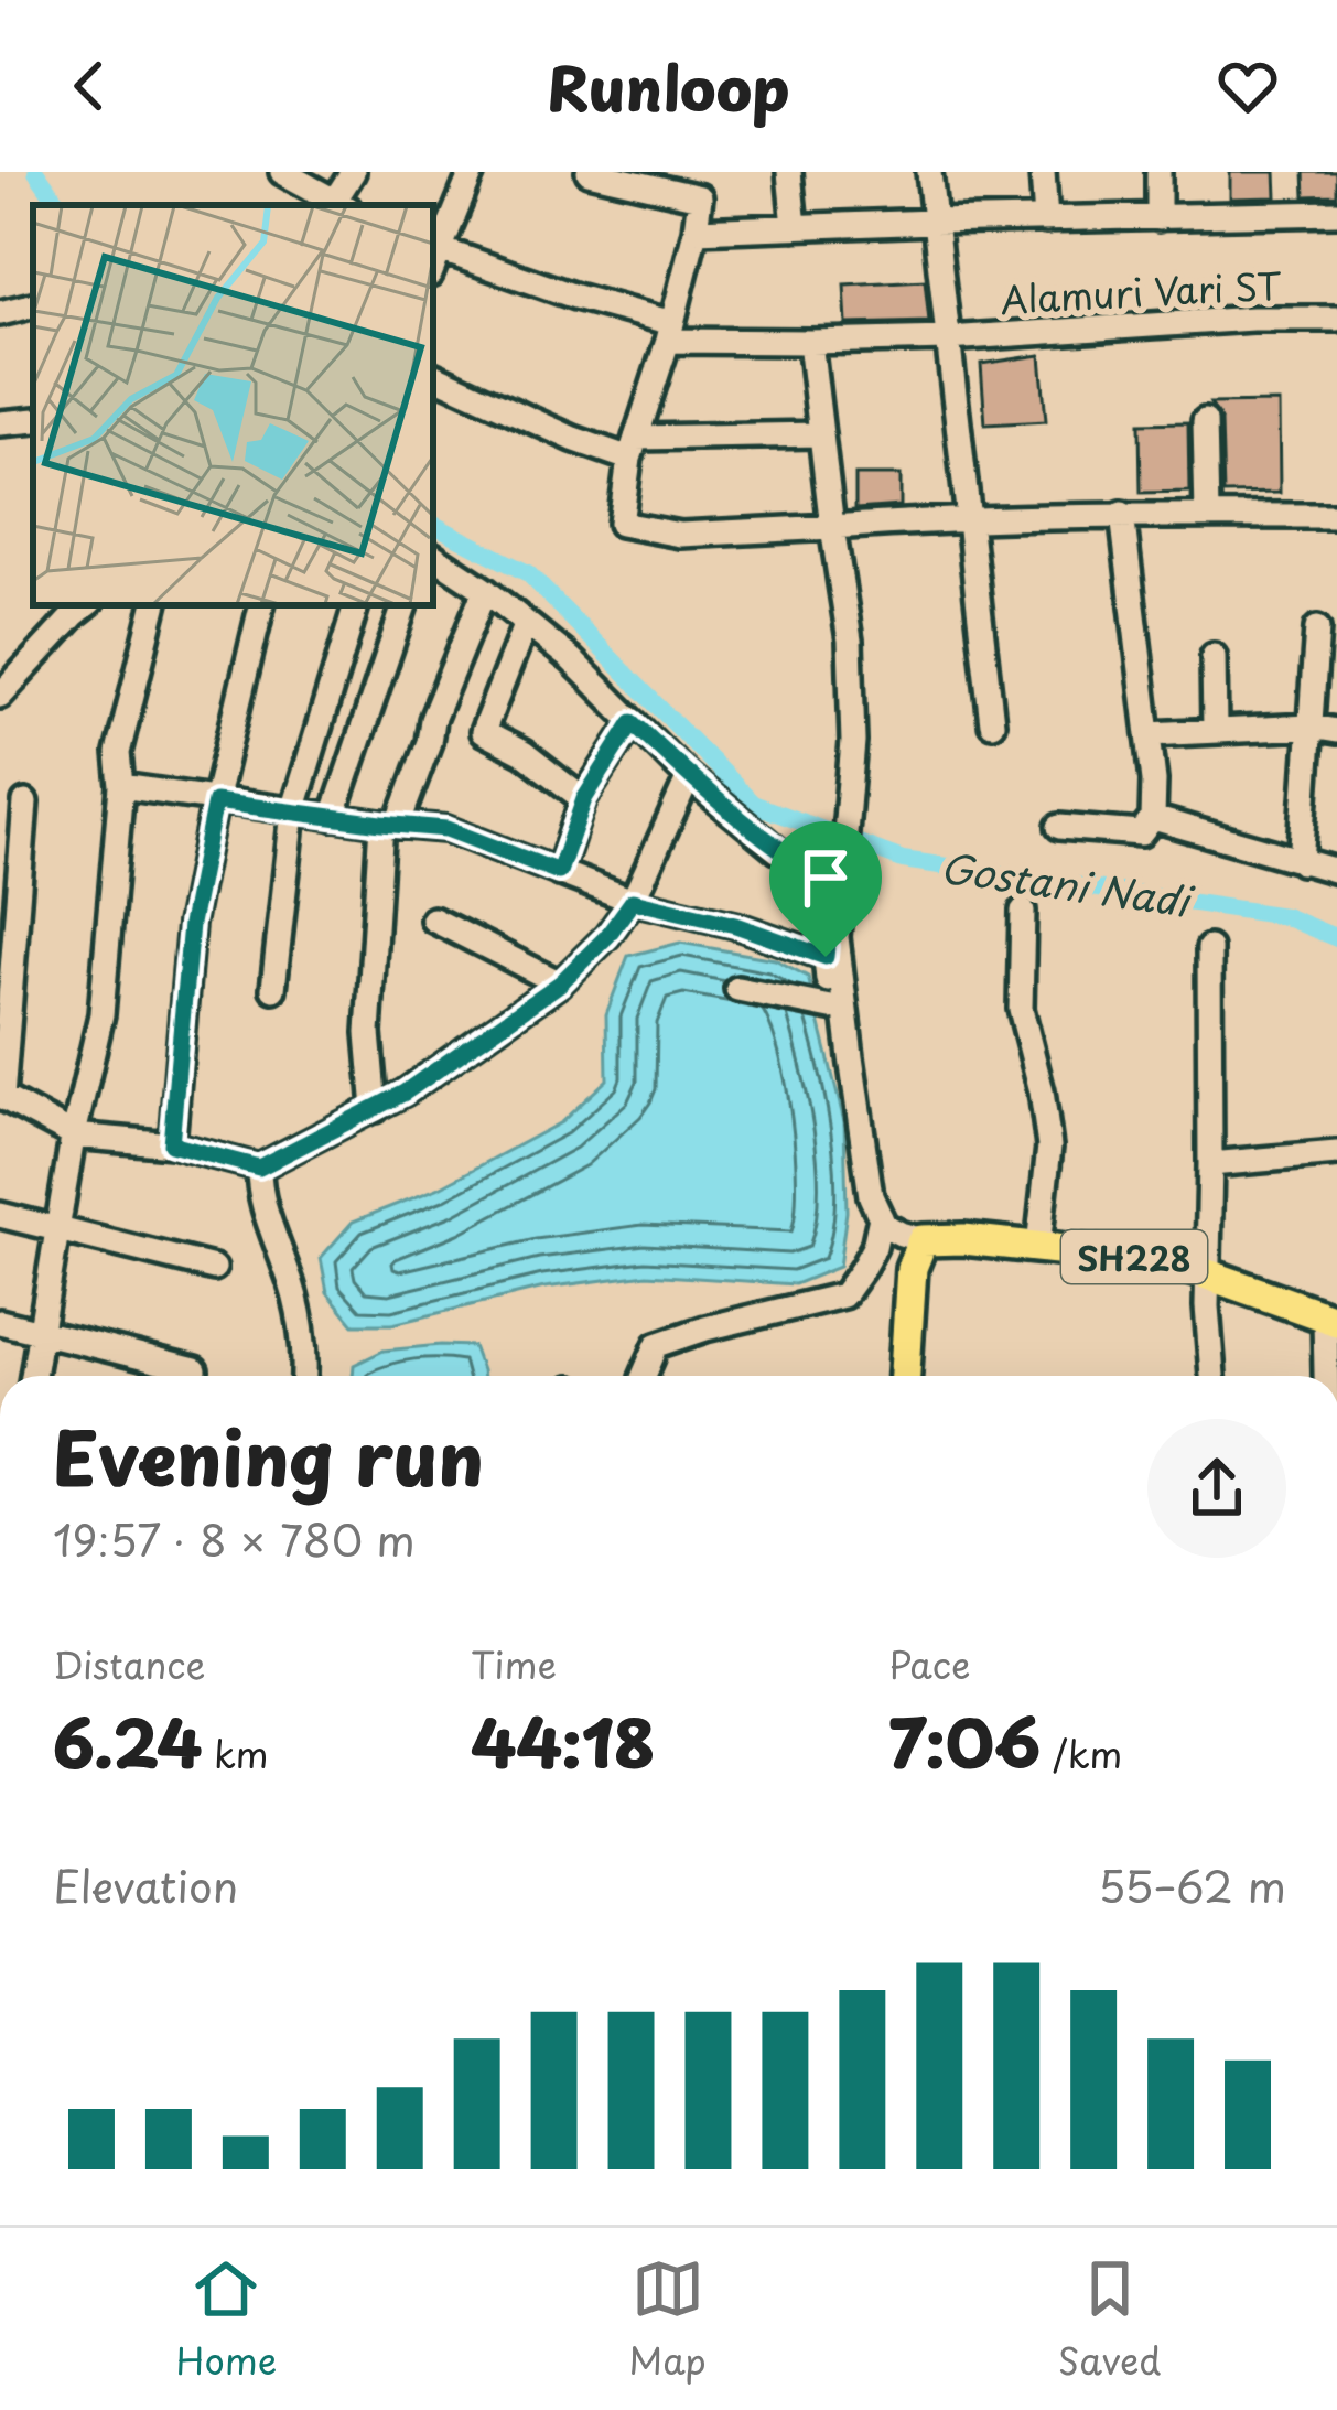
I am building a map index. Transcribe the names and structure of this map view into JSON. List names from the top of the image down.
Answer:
{
  "streets": {
    "main road": ["SH228"],
    "street": ["Alamuri Vari ST"]
  },
  "water": ["Gostani Nadi"],
  "page": {
    "header": "Runloop",
    "heading": ["Evening run", "19:57 · 8 × 780 m"],
    "stats": [
      ["Distance", "6.24 km"],
      ["Time", "44:18"],
      ["Pace", "7:06 /km"]
    ],
    "chart": ["Elevation", "55–62 m"],
    "tabs": ["Home", "Map", "Saved"]
  }
}
